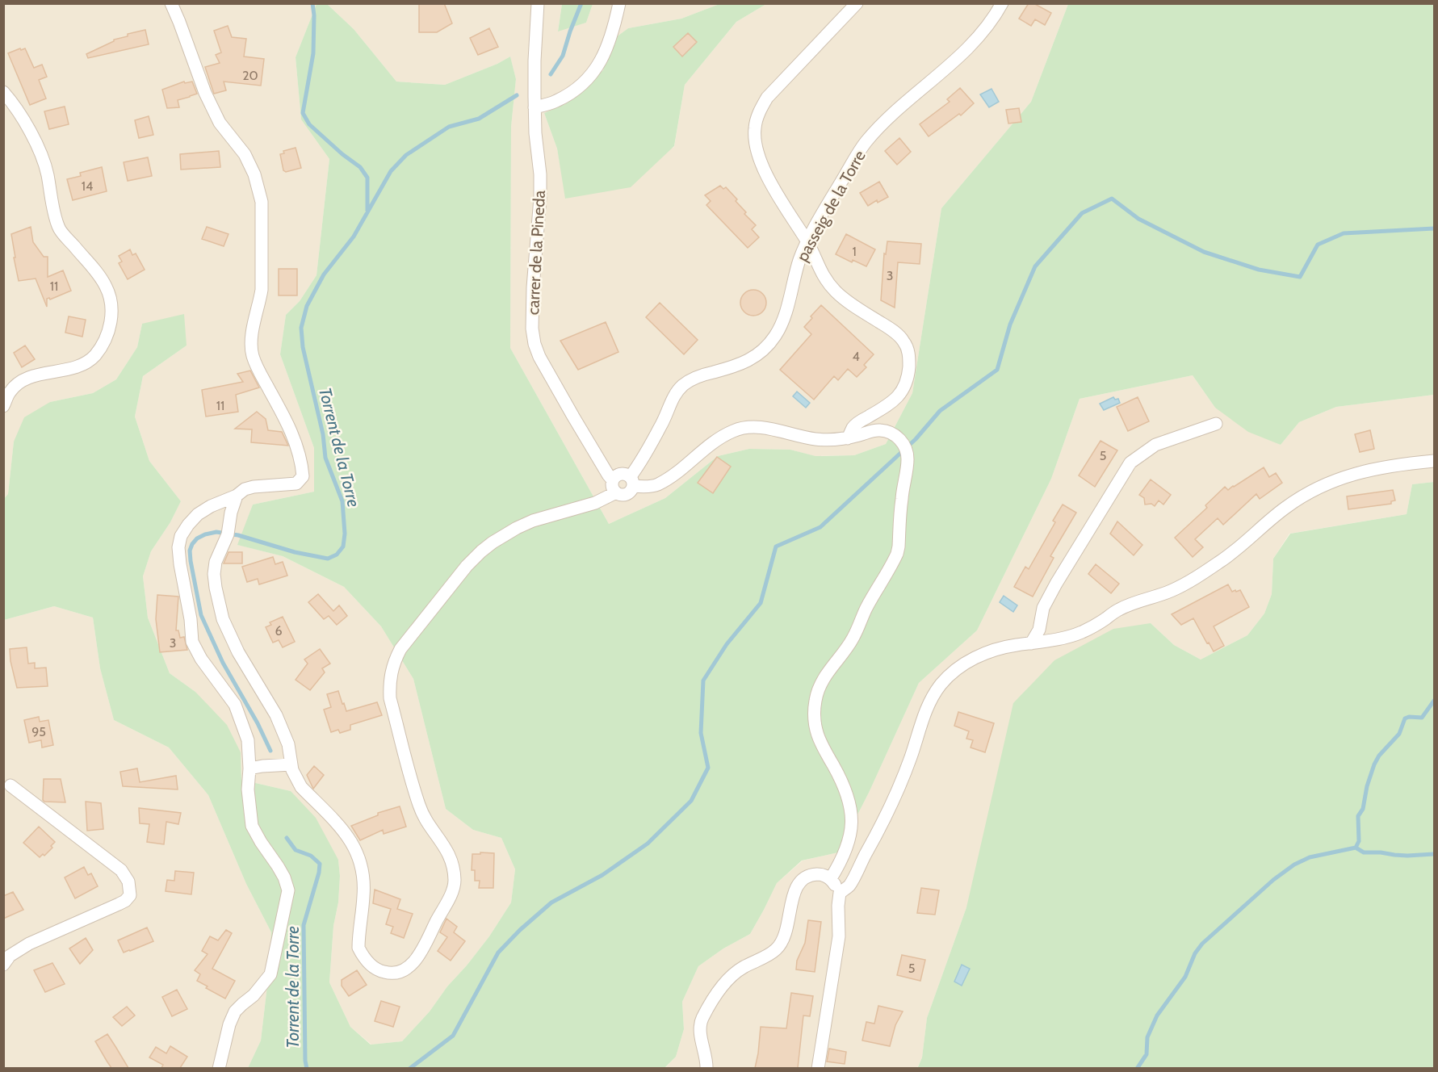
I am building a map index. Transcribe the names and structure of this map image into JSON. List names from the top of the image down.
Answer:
{
  "streets": {
    "street": ["passeig de la Torre", "carrer de la Pineda"]
  },
  "crossings": [
    ["passeig de la Torre", "carrer de la Pineda"]
  ],
  "water": ["Torrent de la Torre"],
  "house_numbers": [
    "20",
    "14",
    "1",
    "3",
    "11",
    "4",
    "11",
    "5",
    "6",
    "3",
    "95",
    "5"
  ]
}
